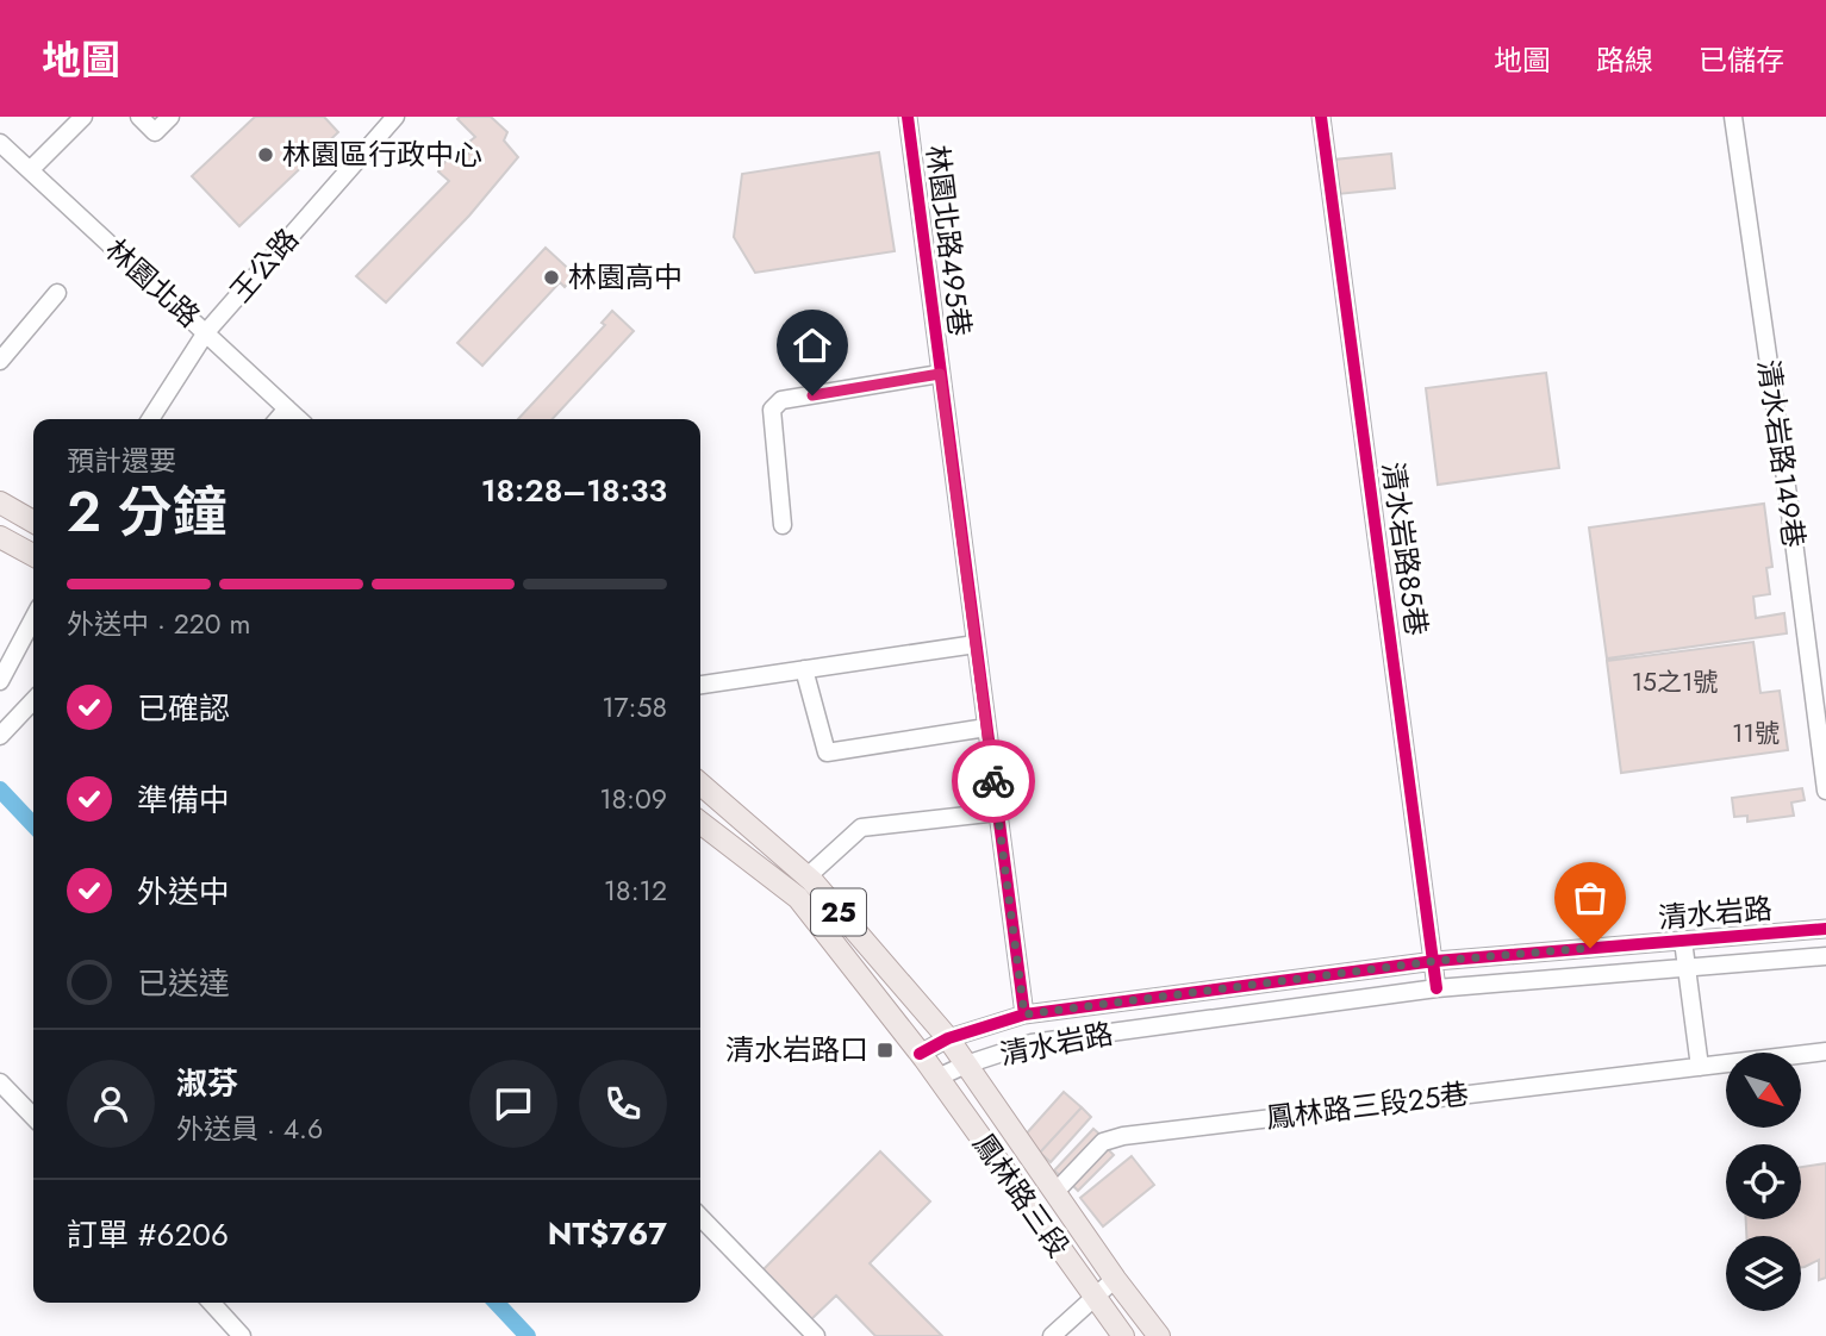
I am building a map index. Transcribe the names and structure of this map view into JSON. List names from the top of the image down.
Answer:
{
  "streets": {
    "main road": ["25", "鳳林路三段"],
    "street": [
      "林園北路495巷",
      "王公路",
      "林園北路",
      "清水岩路149巷",
      "清水岩路85巷",
      "清水岩路",
      "鳳林路三段25巷"
    ]
  },
  "crossings": [
    ["林園北路495巷", "清水岩路"],
    ["王公路", "林園北路"],
    ["清水岩路85巷", "清水岩路"],
    ["25", "清水岩路"],
    ["25", "鳳林路三段"],
    ["清水岩路", "鳳林路三段"],
    ["鳳林路三段25巷", "鳳林路三段"]
  ],
  "places": {
    "other": ["林園區行政中心", "林園高中"],
    "transit": ["清水岩路口"]
  },
  "house_numbers": ["15之1號", "11號"],
  "north": "bottom right",
  "page": {
    "header": "地圖",
    "nav": ["地圖", "路線", "已儲存"],
    "heading": ["2 分鐘", "預計還要", "18:28–18:33"],
    "panel": [
      "淑芬",
      "外送員 · 4.6",
      "訂單 #6206",
      "NT$767"
    ],
    "bar": "外送中 · 220 m",
    "list": [
      ["已確認", "17:58"],
      ["準備中", "18:09"],
      ["外送中", "18:12"],
      "已送達"
    ]
  }
}
